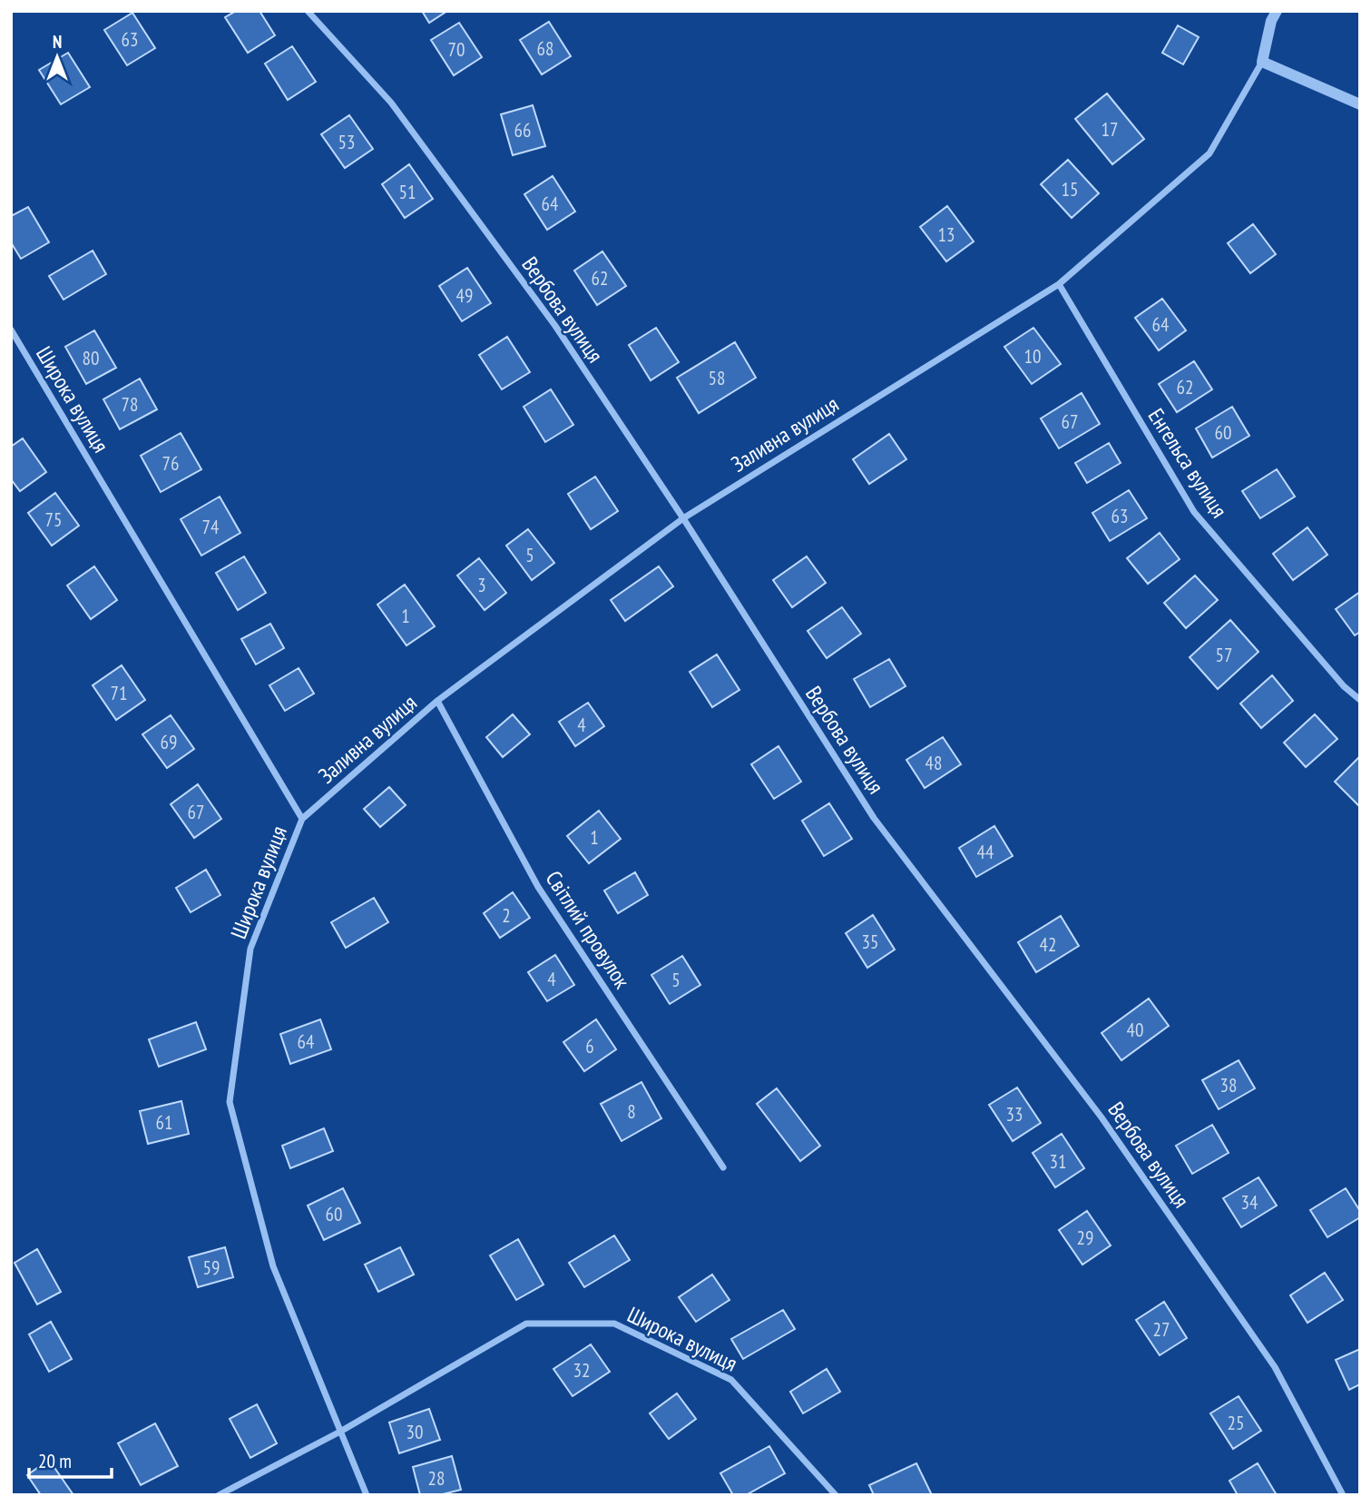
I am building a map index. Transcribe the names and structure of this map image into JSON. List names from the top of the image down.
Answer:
{
  "streets": {
    "street": [
      "Вербова вулиця",
      "Широка вулиця",
      "Заливна вулиця",
      "Енгельса вулиця",
      "Світлий провулок"
    ]
  },
  "crossings": [
    ["Вербова вулиця", "Заливна вулиця"],
    ["Широка вулиця", "Заливна вулиця"],
    ["Заливна вулиця", "Енгельса вулиця"],
    ["Заливна вулиця", "Світлий провулок"]
  ],
  "house_numbers": [
    "63",
    "68",
    "70",
    "17",
    "66",
    "53",
    "15",
    "51",
    "64",
    "13",
    "62",
    "49",
    "64",
    "10",
    "80",
    "58",
    "62",
    "78",
    "67",
    "60",
    "76",
    "63",
    "75",
    "74",
    "5",
    "3",
    "1",
    "57",
    "71",
    "4",
    "69",
    "48",
    "67",
    "1",
    "44",
    "2",
    "35",
    "42",
    "4",
    "5",
    "40",
    "64",
    "6",
    "38",
    "8",
    "33",
    "61",
    "31",
    "34",
    "60",
    "29",
    "59",
    "27",
    "32",
    "25",
    "30",
    "28"
  ],
  "scale_bar": "20 m",
  "north": "top"
}
